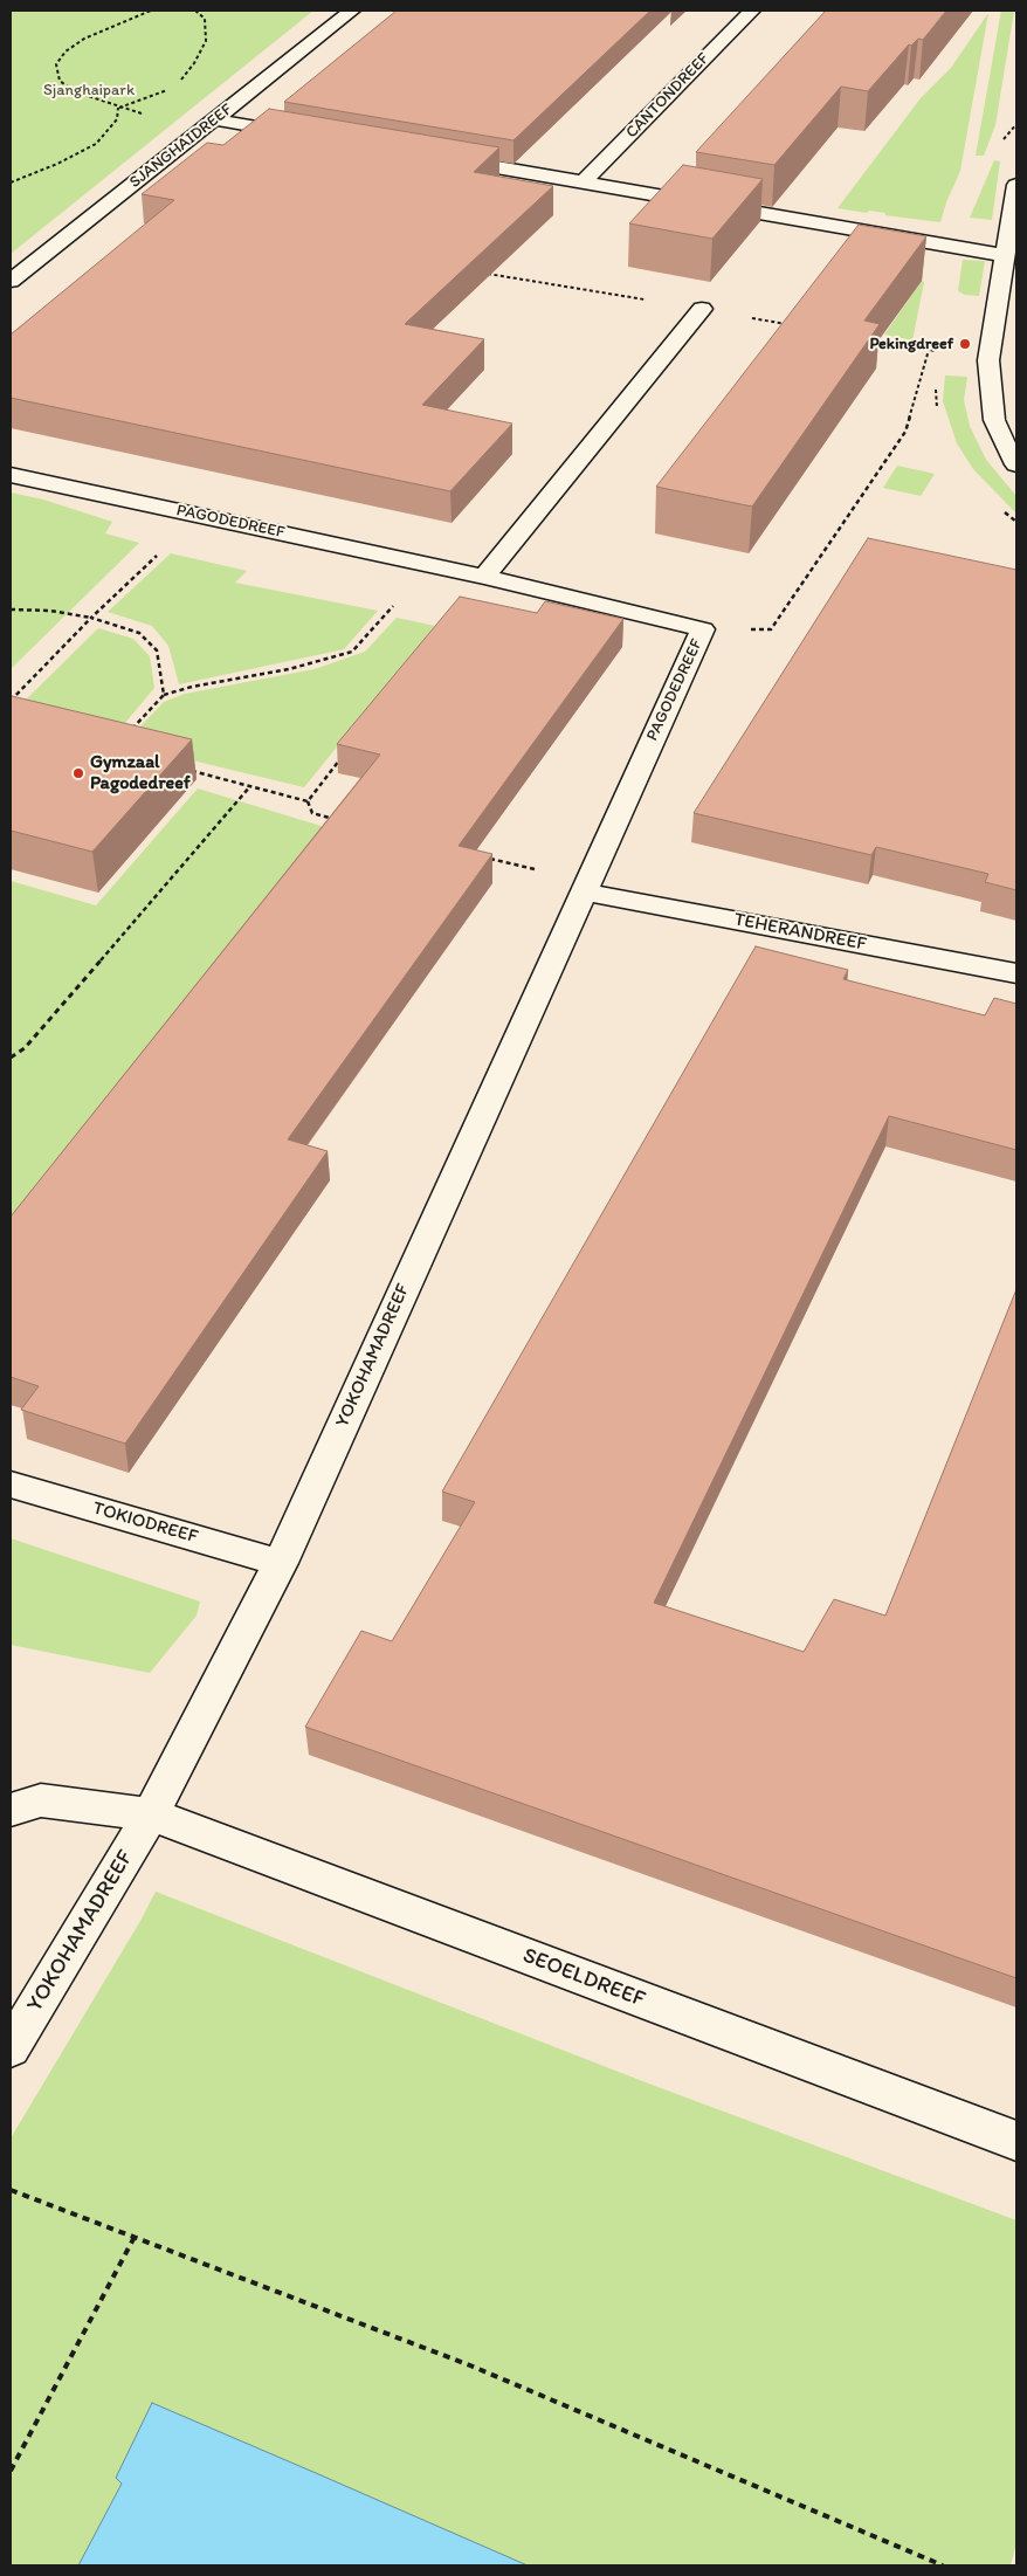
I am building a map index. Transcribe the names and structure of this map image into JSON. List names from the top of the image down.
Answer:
{
  "streets": {
    "street": [
      "CANTONDREEF",
      "SJANGHAIDREEF",
      "PAGODEDREEF",
      "TEHERANDREEF",
      "YOKOHAMADREEF",
      "TOKIODREEF",
      "SEOELDREEF"
    ]
  },
  "crossings": [
    ["PAGODEDREEF", "TEHERANDREEF"],
    ["PAGODEDREEF", "YOKOHAMADREEF"],
    ["TEHERANDREEF", "YOKOHAMADREEF"],
    ["YOKOHAMADREEF", "TOKIODREEF"],
    ["YOKOHAMADREEF", "SEOELDREEF"]
  ],
  "parks": ["Sjanghaipark"],
  "places": ["Pekingdreef", "Gymzaal Pagodedreef"]
}
